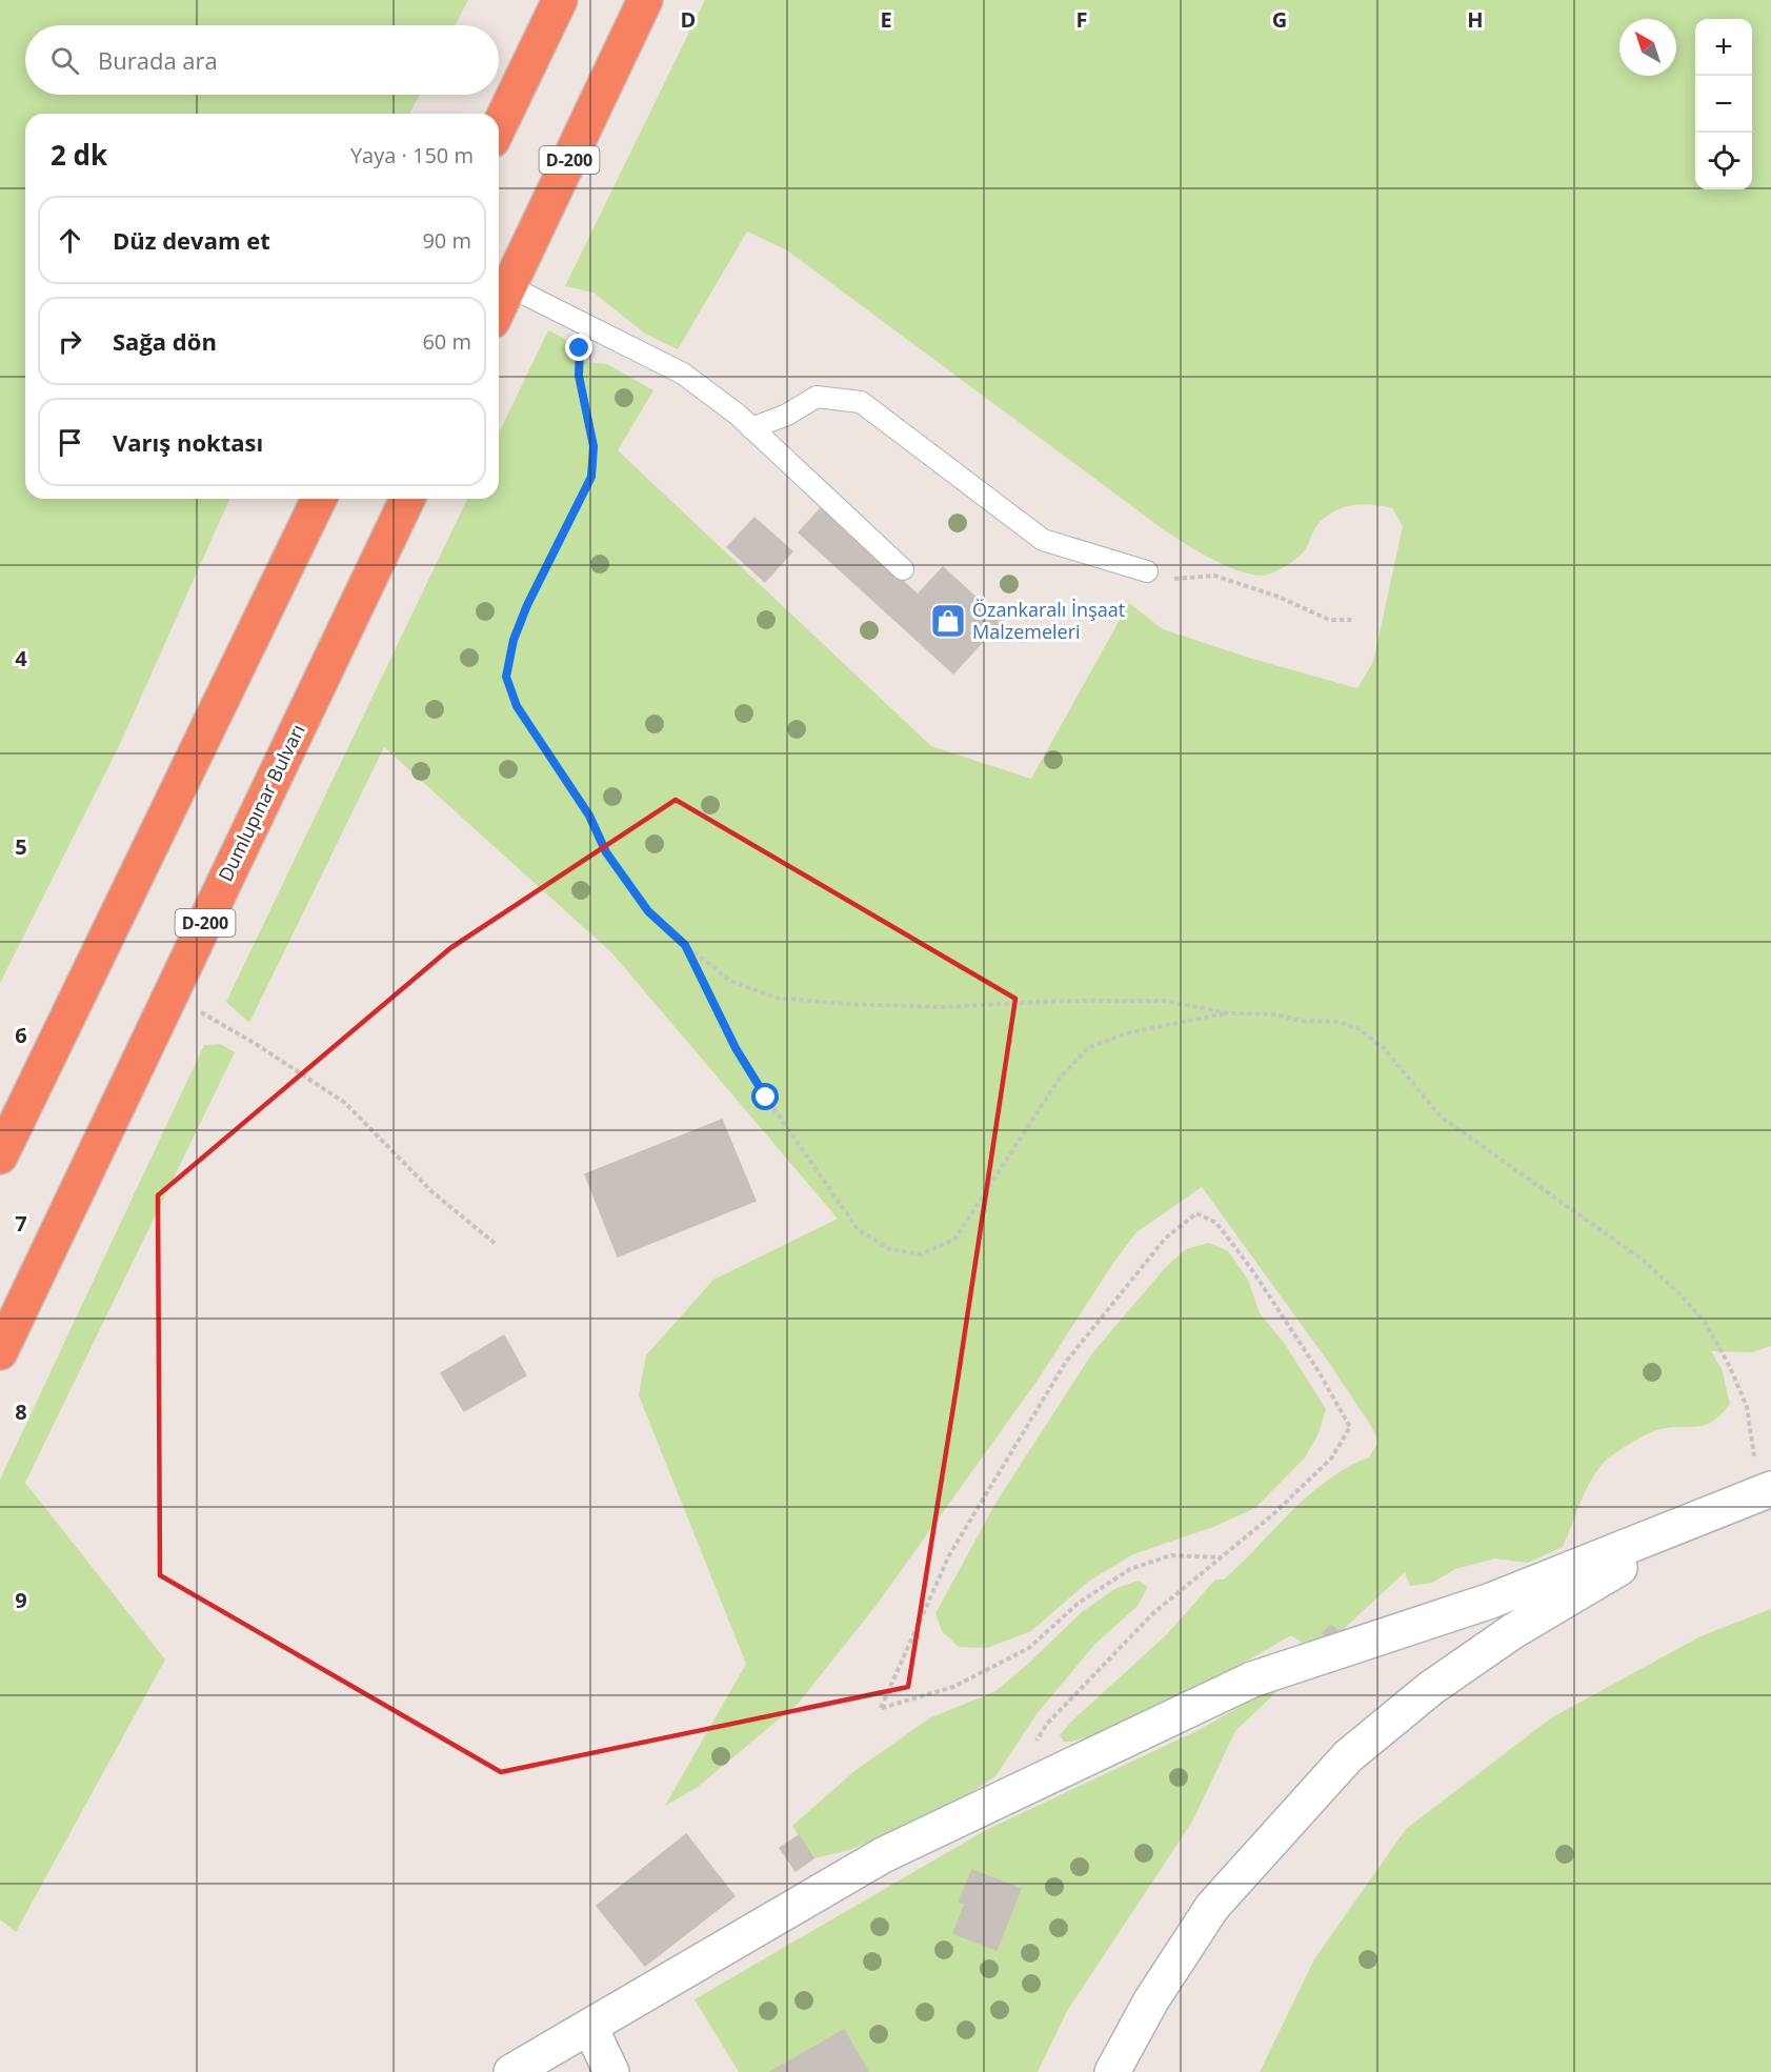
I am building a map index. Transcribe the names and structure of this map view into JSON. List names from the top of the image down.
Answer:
{
  "streets": {
    "highway": ["D-200", "Dumlupınar Bulvarı"]
  },
  "places": {
    "shop": ["Özankaralı İnşaat Malzemeleri"]
  },
  "north": "top left",
  "page": {
    "map_buttons": ["+", "−"],
    "search": "Burada ara",
    "heading": ["2 dk", "Yaya · 150 m"],
    "list": [
      ["Düz devam et", "90 m"],
      ["Sağa dön", "60 m"],
      "Varış noktası"
    ]
  },
  "grid": {
    "columns": [
      "D",
      "E",
      "F",
      "G",
      "H"
    ],
    "rows": [
      "4",
      "5",
      "6",
      "7",
      "8",
      "9"
    ]
  }
}
